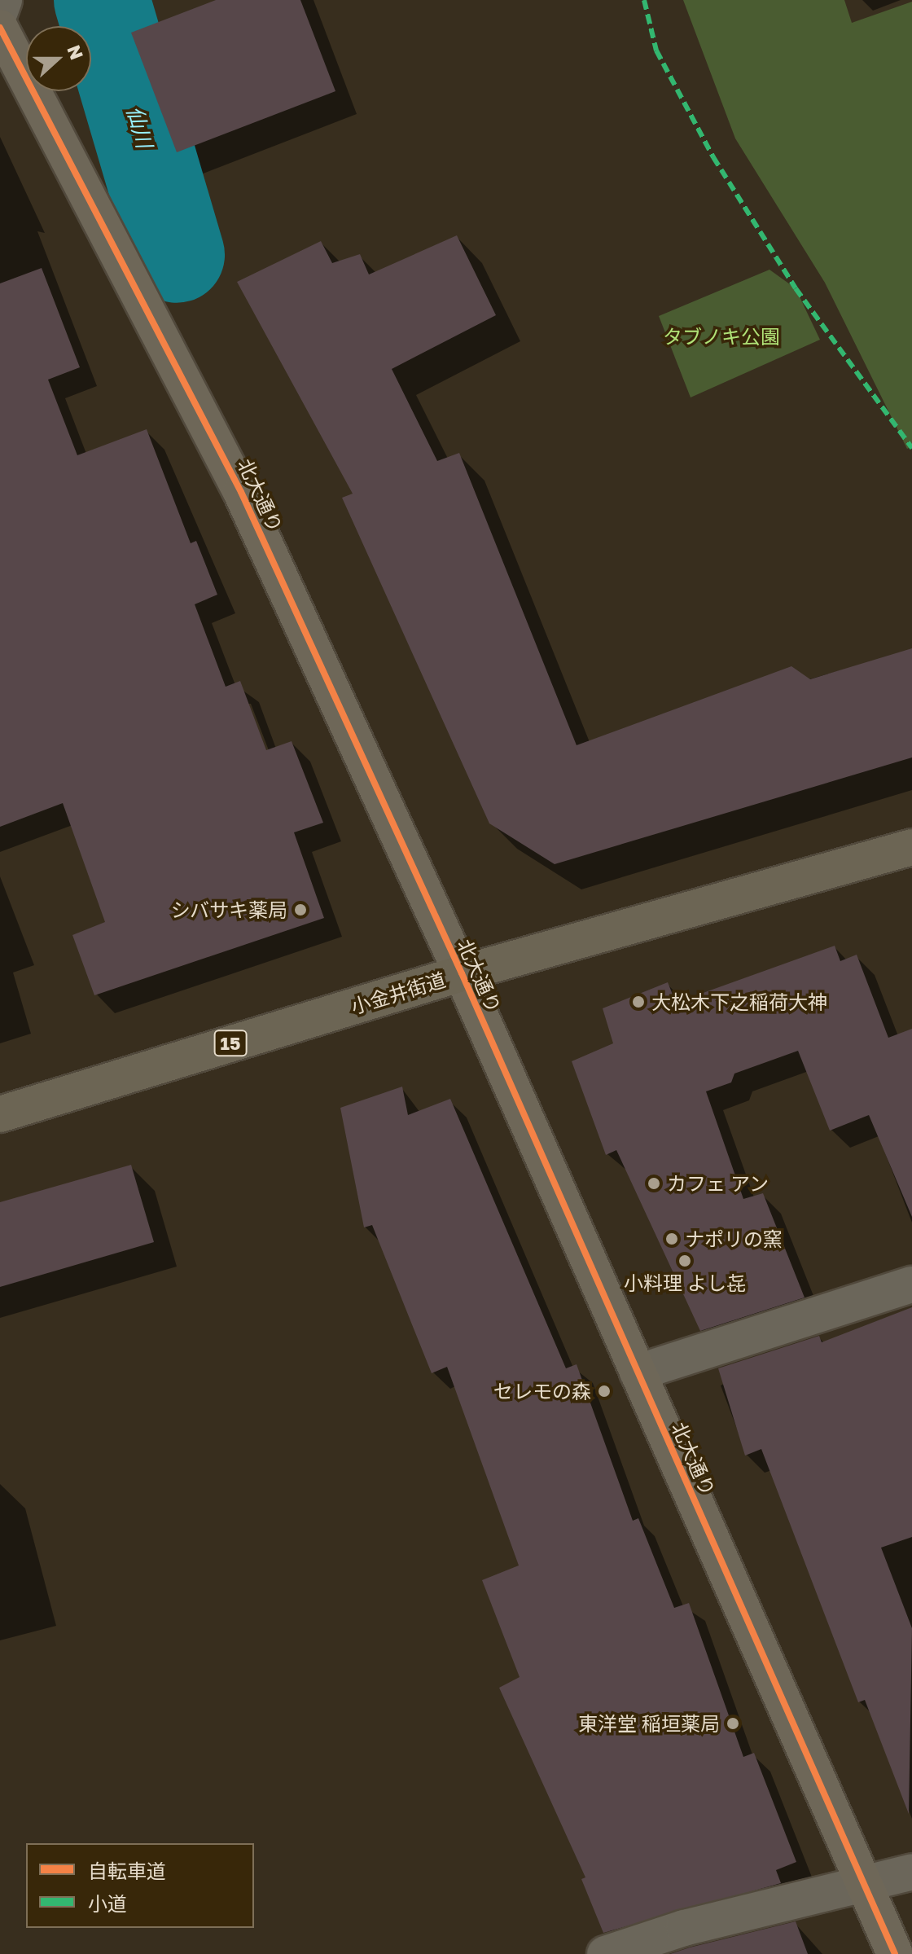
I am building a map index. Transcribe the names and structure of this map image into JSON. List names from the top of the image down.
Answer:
{
  "streets": {
    "main road": ["小金井街道", "15"],
    "street": ["北大通り"]
  },
  "crossings": [
    ["北大通り", "小金井街道"]
  ],
  "water": ["仙川"],
  "parks": ["タブノキ公園"],
  "places": [
    "シバサキ薬局",
    "大松木下之稲荷大神",
    "カフェ アン",
    "ナポリの窯",
    "小料理 よし㐂",
    "セレモの森",
    "東洋堂 稲垣薬局"
  ],
  "legend": ["自転車道", "小道"],
  "north": "right"
}
